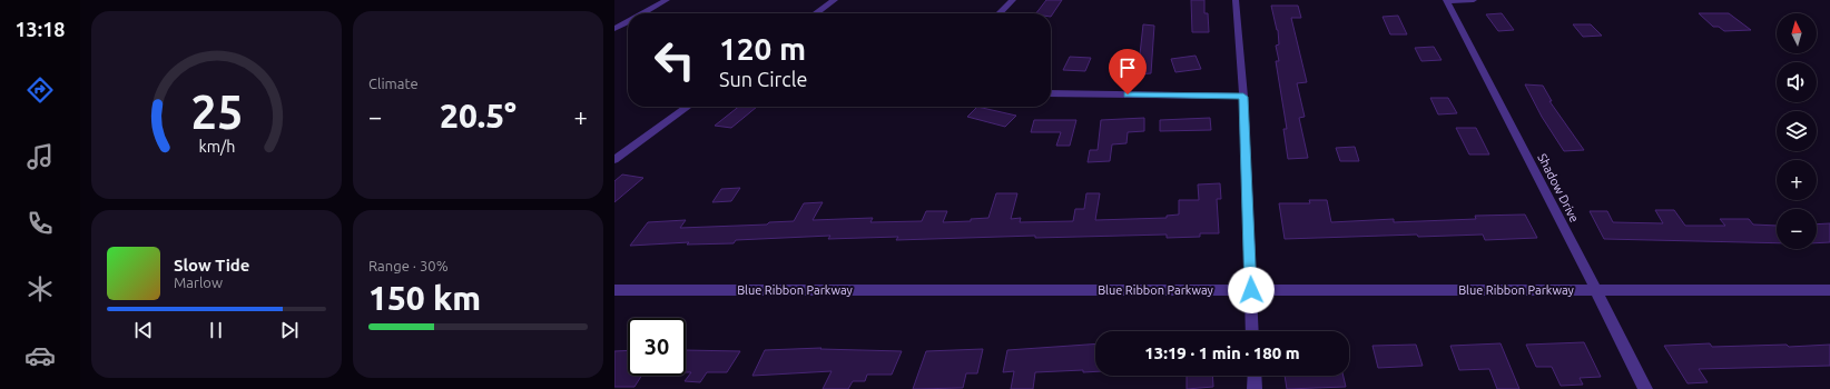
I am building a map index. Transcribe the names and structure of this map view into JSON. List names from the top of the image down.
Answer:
{
  "streets": {
    "street": ["Shadow Drive", "Blue Ribbon Parkway"]
  },
  "crossings": [
    ["Shadow Drive", "Blue Ribbon Parkway"]
  ],
  "north": "top",
  "page": {
    "tabs": "13:18",
    "tile": [
      "Climate",
      ["Range · 30%", "150 km"]
    ],
    "map_buttons": ["+", "−"],
    "turn": ["120 m", "Sun Circle"],
    "heat": ["−", "20.5°", "+"],
    "song": ["Slow Tide", "Marlow"],
    "limit": "30",
    "trip": "13:19 · 1 min · 180 m",
    "gauge": ["25", "km/h"]
  }
}
